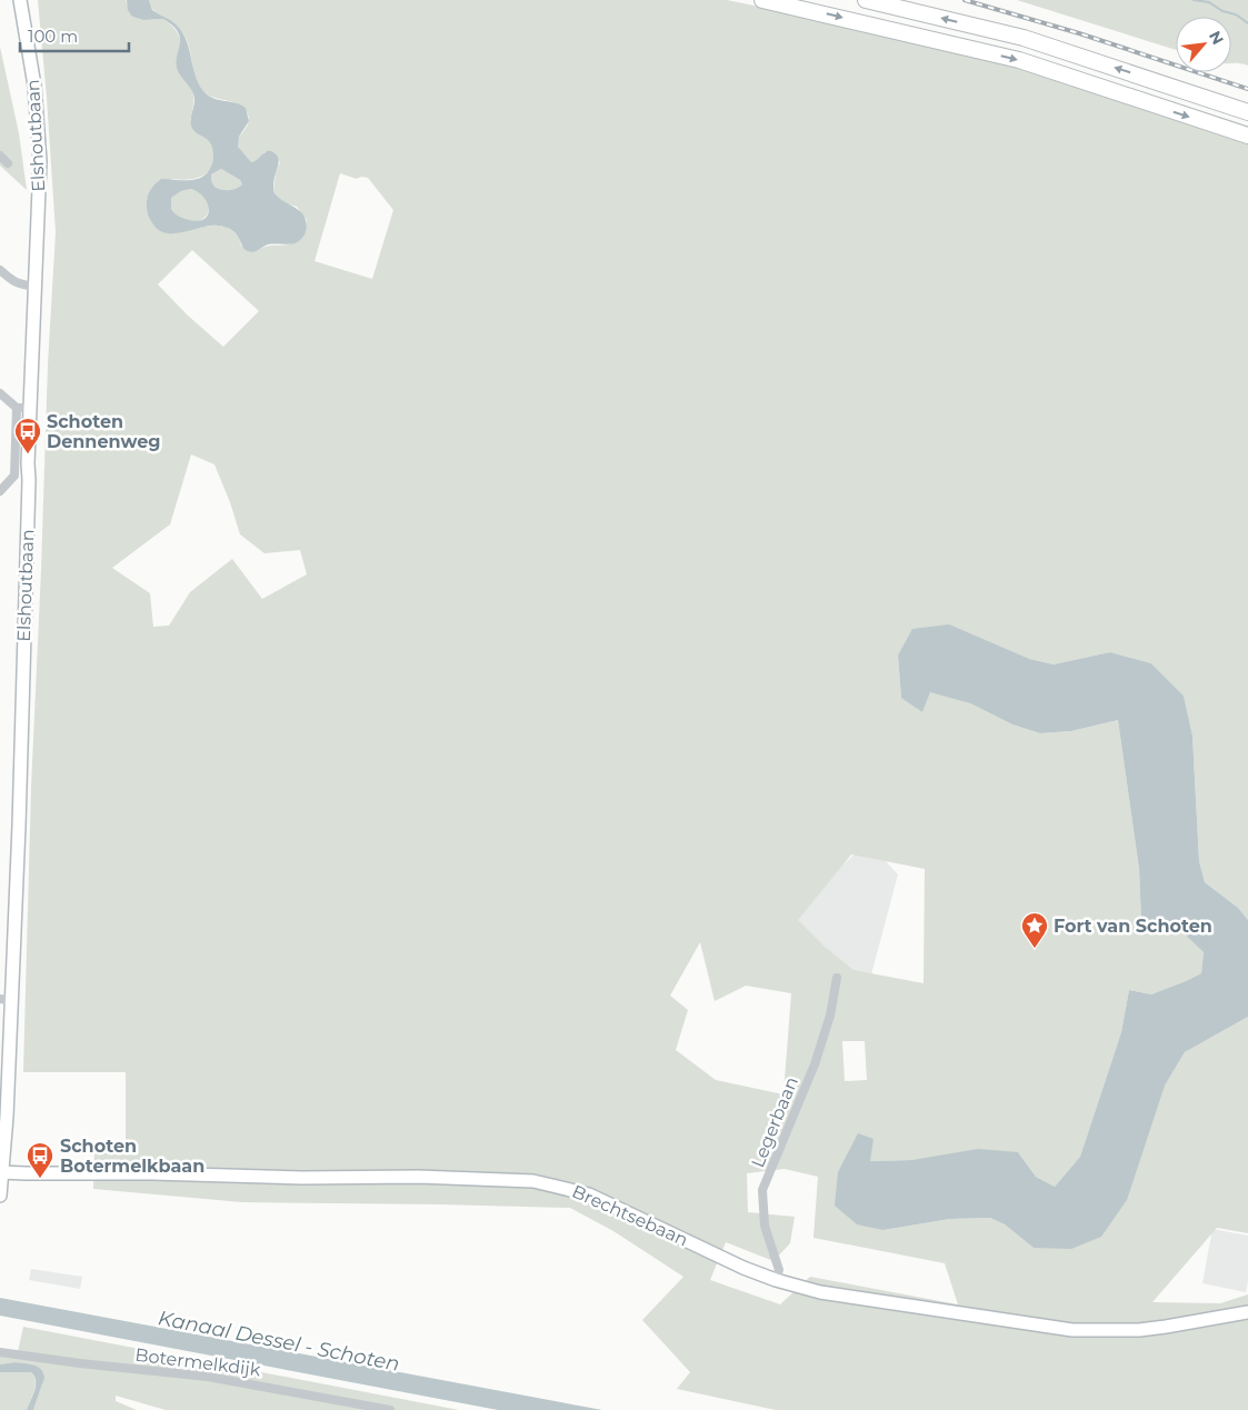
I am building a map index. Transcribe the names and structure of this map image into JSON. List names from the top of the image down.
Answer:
{
  "streets": {
    "main road": ["Elshoutbaan", "Brechtsebaan"],
    "street": ["Legerbaan", "Botermelkdijk"]
  },
  "crossings": [
    ["Elshoutbaan", "Brechtsebaan"],
    ["Legerbaan", "Brechtsebaan"]
  ],
  "water": ["Kanaal Dessel - Schoten"],
  "places": {
    "bus stop": ["Schoten Dennenweg", "Schoten Botermelkbaan"],
    "place": ["Fort van Schoten"]
  },
  "scale_bar": "100 m",
  "north": "top right"
}
